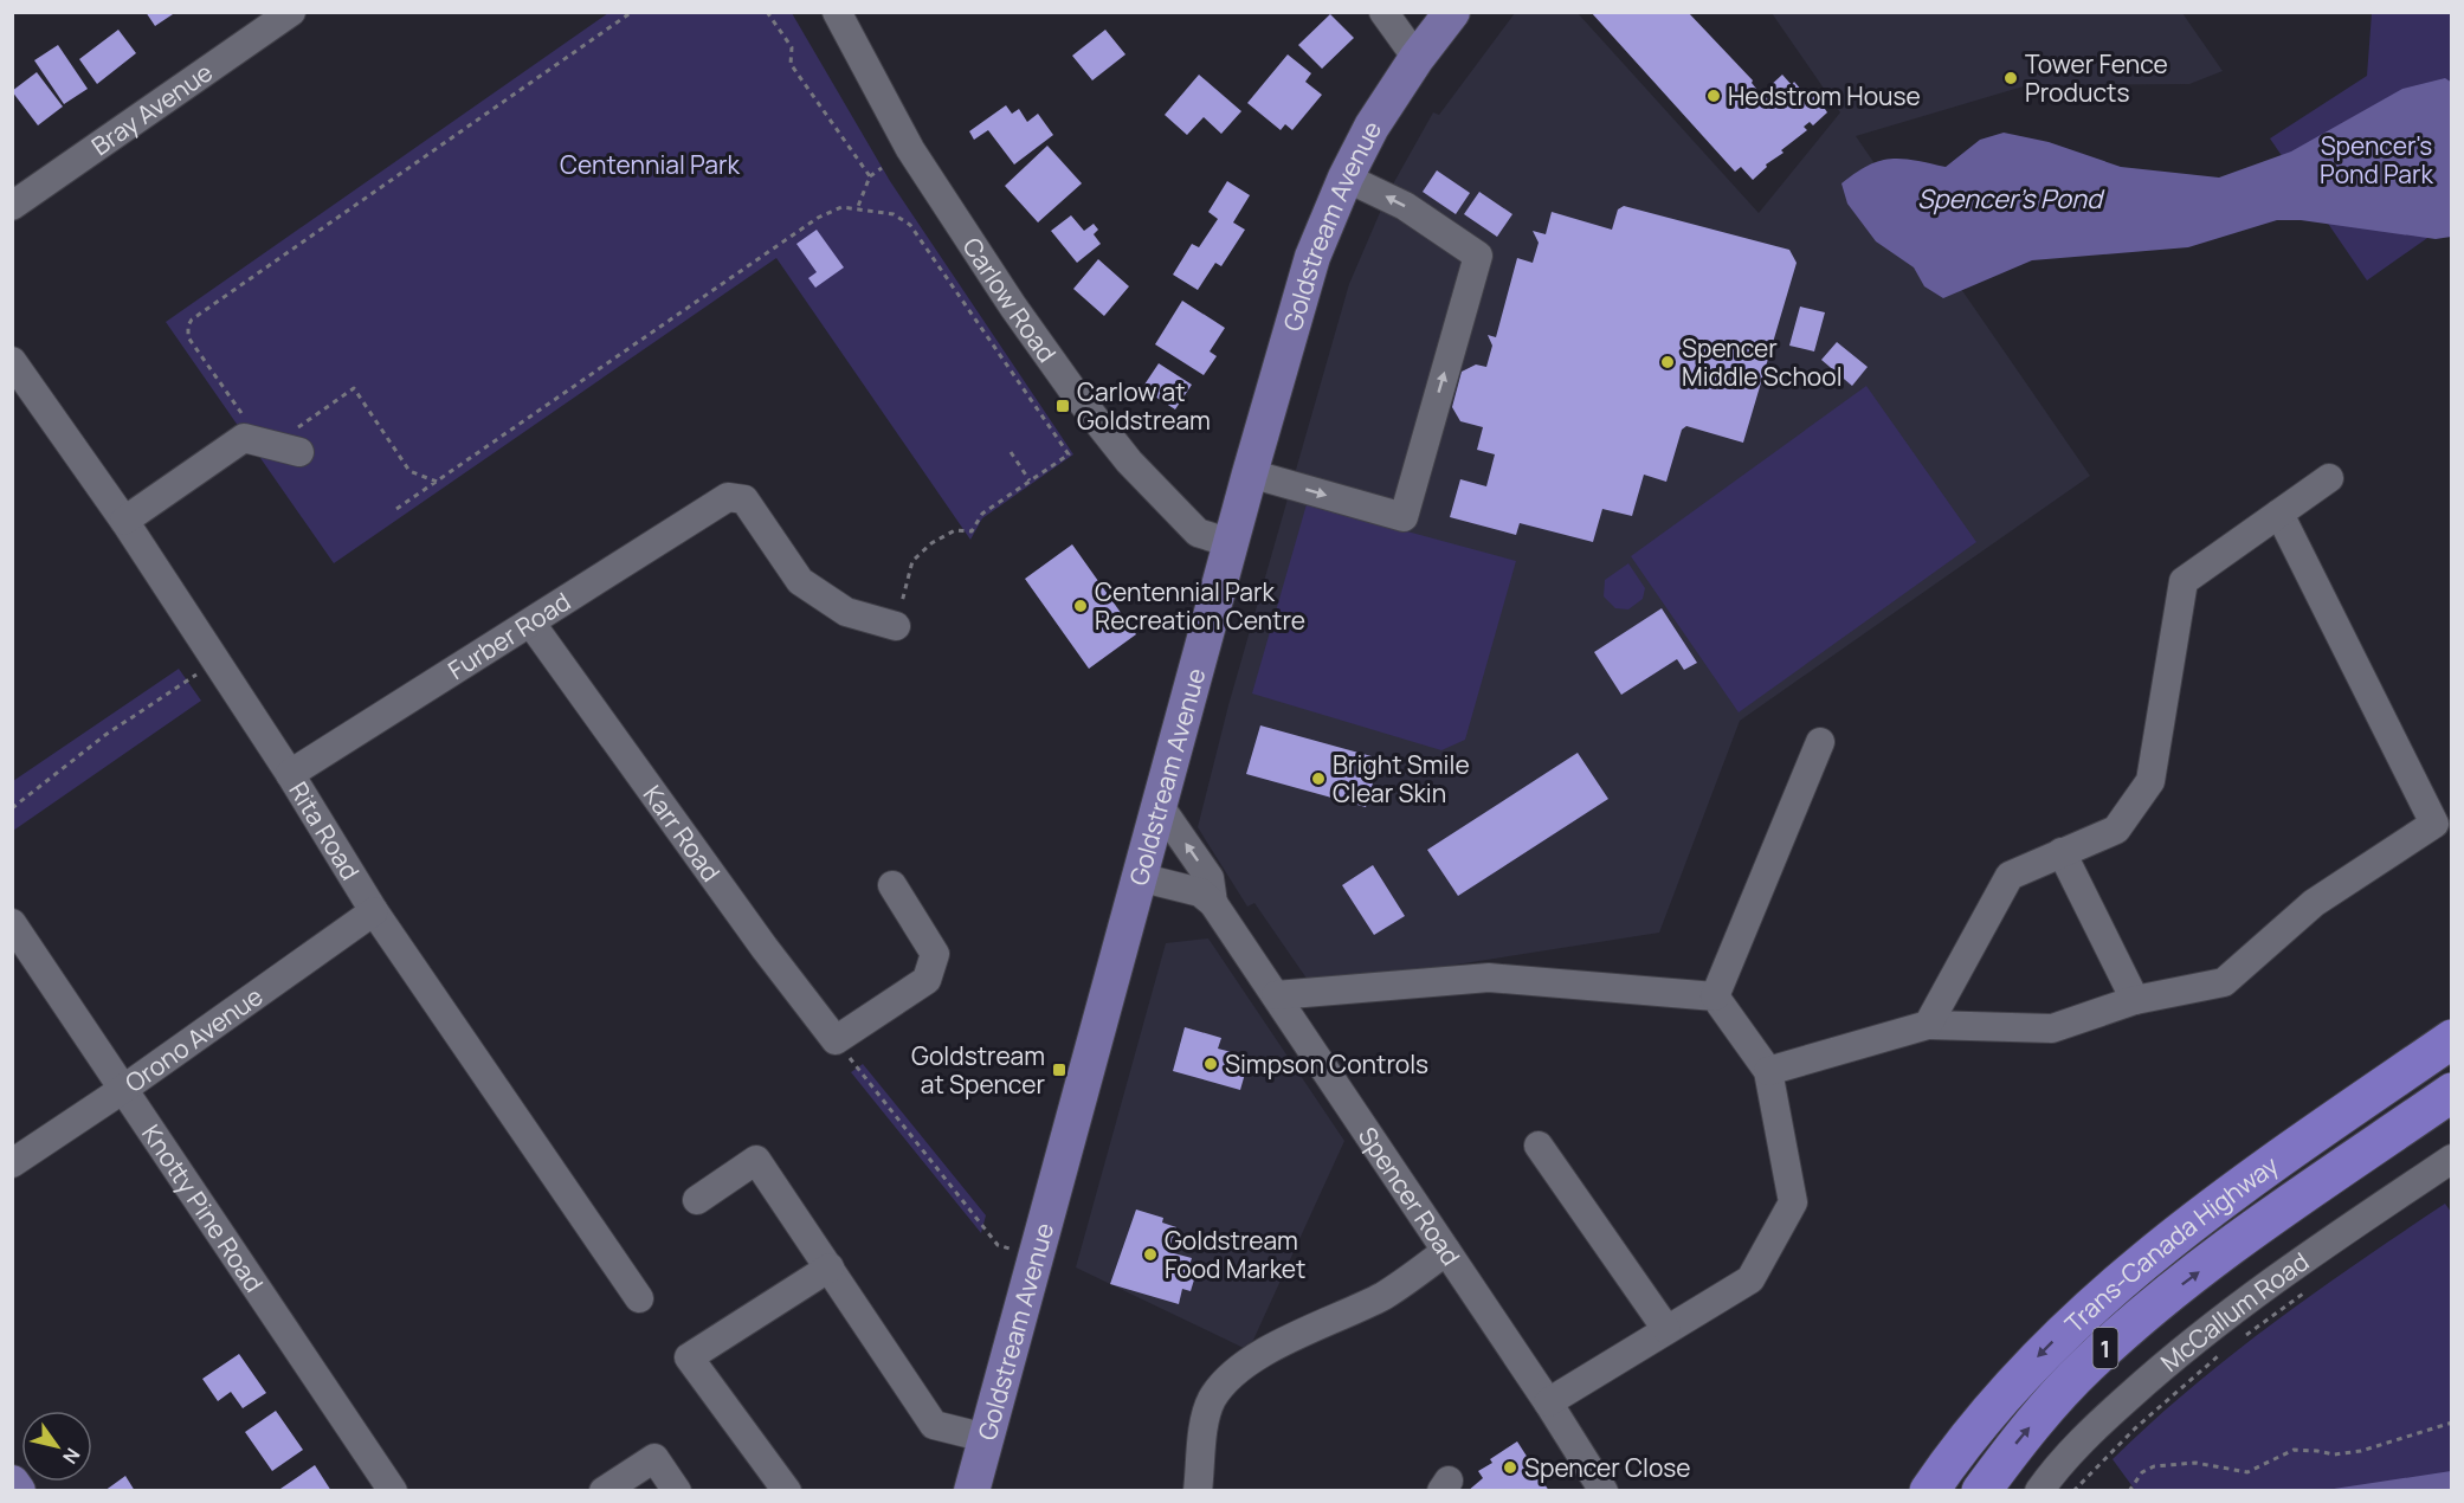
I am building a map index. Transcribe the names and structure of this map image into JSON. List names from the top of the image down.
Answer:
{
  "streets": {
    "highway": ["Trans-Canada Highway", "1"],
    "main road": ["Goldstream Avenue"],
    "street": [
      "Bray Avenue",
      "Carlow Road",
      "Furber Road",
      "Rita Road",
      "Karr Road",
      "Orono Avenue",
      "Spencer Road",
      "Knotty Pine Road",
      "McCallum Road"
    ]
  },
  "crossings": [
    ["Goldstream Avenue", "Carlow Road"],
    ["Goldstream Avenue", "Spencer Road"],
    ["Furber Road", "Rita Road"],
    ["Furber Road", "Karr Road"],
    ["Rita Road", "Orono Avenue"],
    ["Orono Avenue", "Knotty Pine Road"]
  ],
  "water": ["Spencer's Pond"],
  "parks": ["Spencer's Pond Park", "Centennial Park"],
  "places": {
    "other": [
      "Tower Fence Products",
      "Hedstrom House",
      "Spencer Middle School",
      "Centennial Park Recreation Centre",
      "Bright Smile Clear Skin",
      "Simpson Controls",
      "Goldstream Food Market",
      "Spencer Close"
    ],
    "transit": ["Carlow at Goldstream", "Goldstream at Spencer"]
  },
  "north": "bottom right"
}
